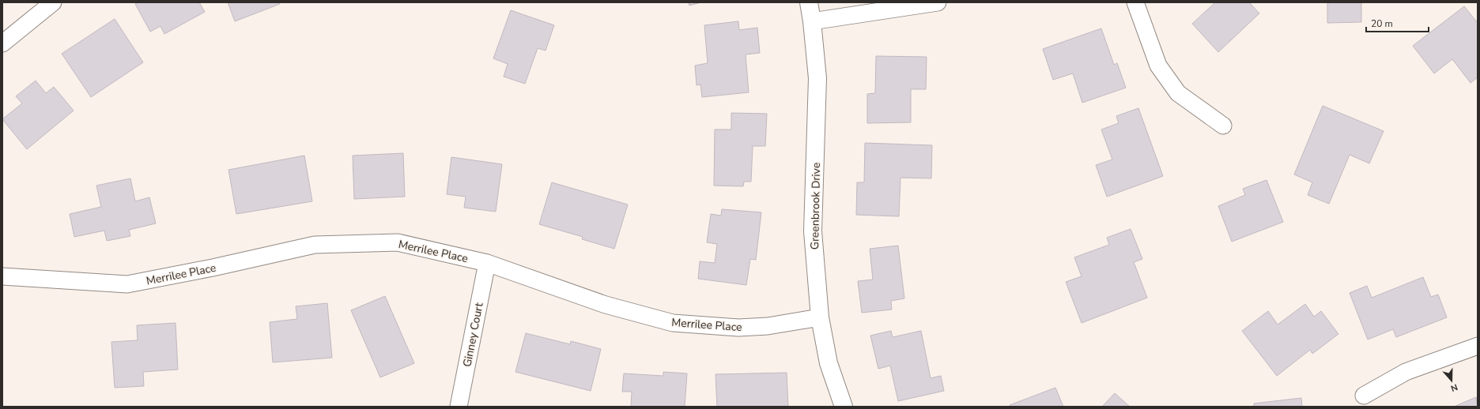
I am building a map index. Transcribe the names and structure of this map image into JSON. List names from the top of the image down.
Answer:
{
  "streets": {
    "street": ["Greenbrook Drive", "Merrilee Place", "Ginney Court"]
  },
  "crossings": [
    ["Greenbrook Drive", "Merrilee Place"],
    ["Merrilee Place", "Ginney Court"]
  ],
  "scale_bar": "20 m",
  "north": "bottom"
}
